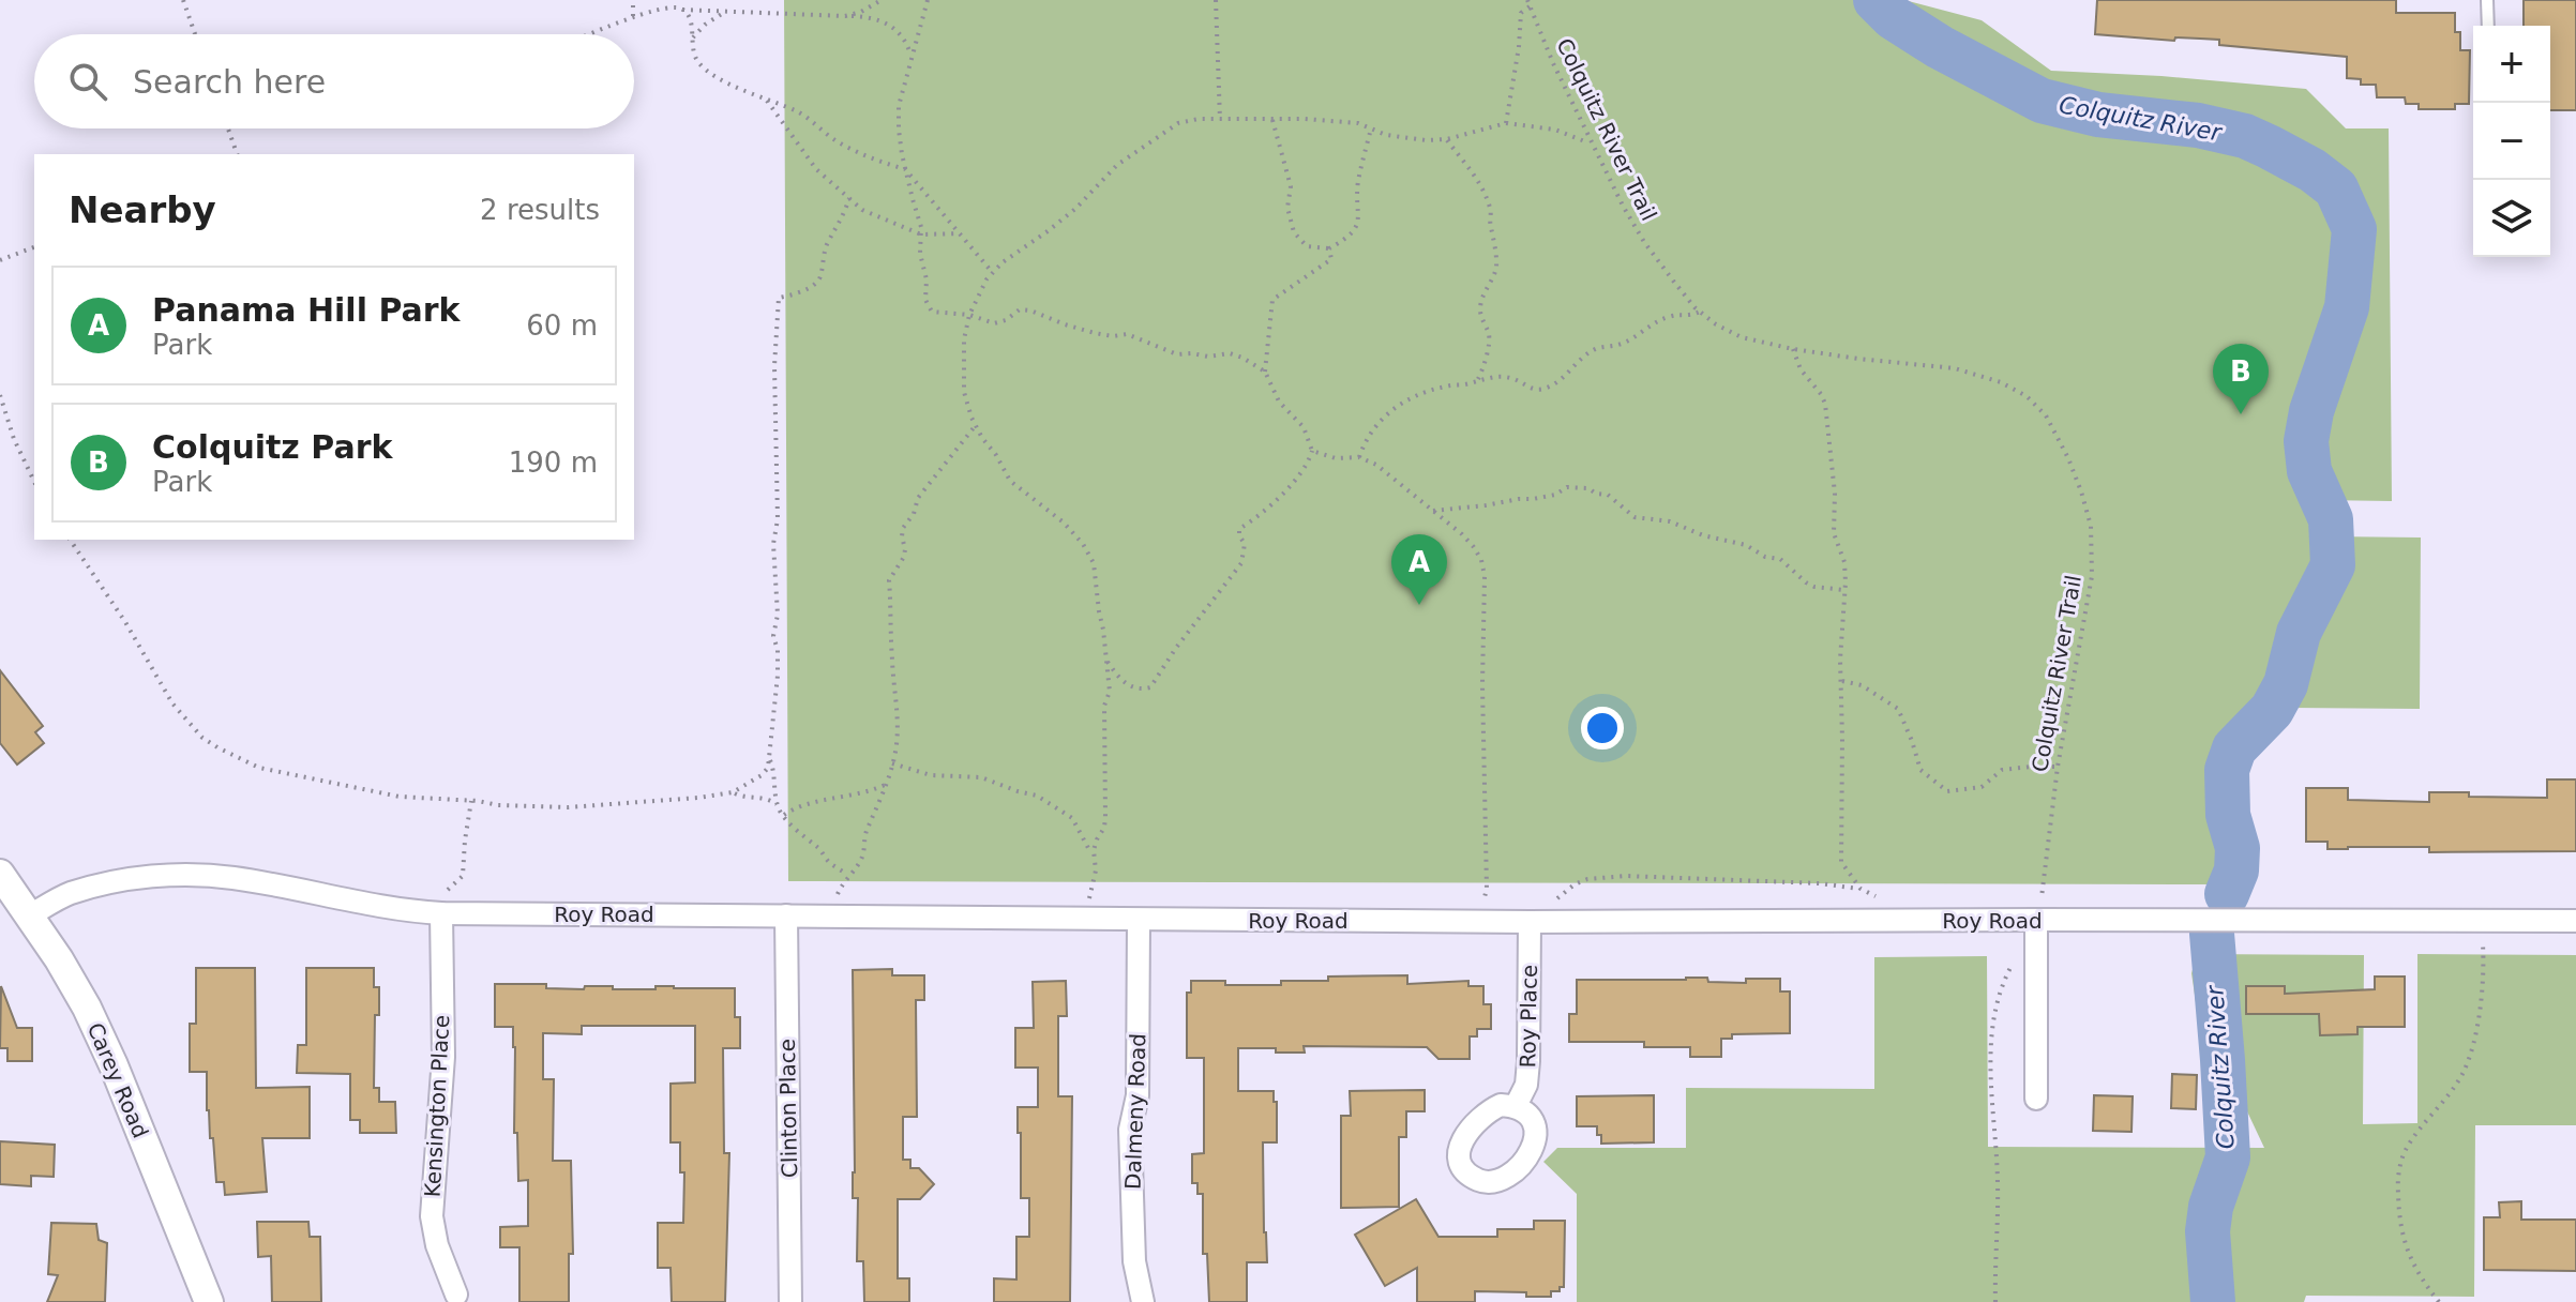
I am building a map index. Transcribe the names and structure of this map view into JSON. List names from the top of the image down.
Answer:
{
  "streets": {
    "street": [
      "Roy Road",
      "Roy Place",
      "Carey Road",
      "Kensington Place",
      "Clinton Place",
      "Dalmeny Road"
    ],
    "path": ["Colquitz River Trail"]
  },
  "crossings": [
    ["Colquitz River Trail", "Roy Road"],
    ["Roy Road", "Roy Place"],
    ["Roy Road", "Carey Road"],
    ["Roy Road", "Kensington Place"],
    ["Roy Road", "Clinton Place"],
    ["Roy Road", "Dalmeny Road"]
  ],
  "water": ["Colquitz River"],
  "page": {
    "map_buttons": ["+", "−"],
    "search": "Search here",
    "heading": ["Nearby", "2 results"],
    "list": [
      {
        "mark": "A",
        "name": "Panama Hill Park",
        "note": "Park",
        "value": "60 m"
      },
      {
        "mark": "B",
        "name": "Colquitz Park",
        "note": "Park",
        "value": "190 m"
      }
    ],
    "pins": ["B", "A"]
  }
}
